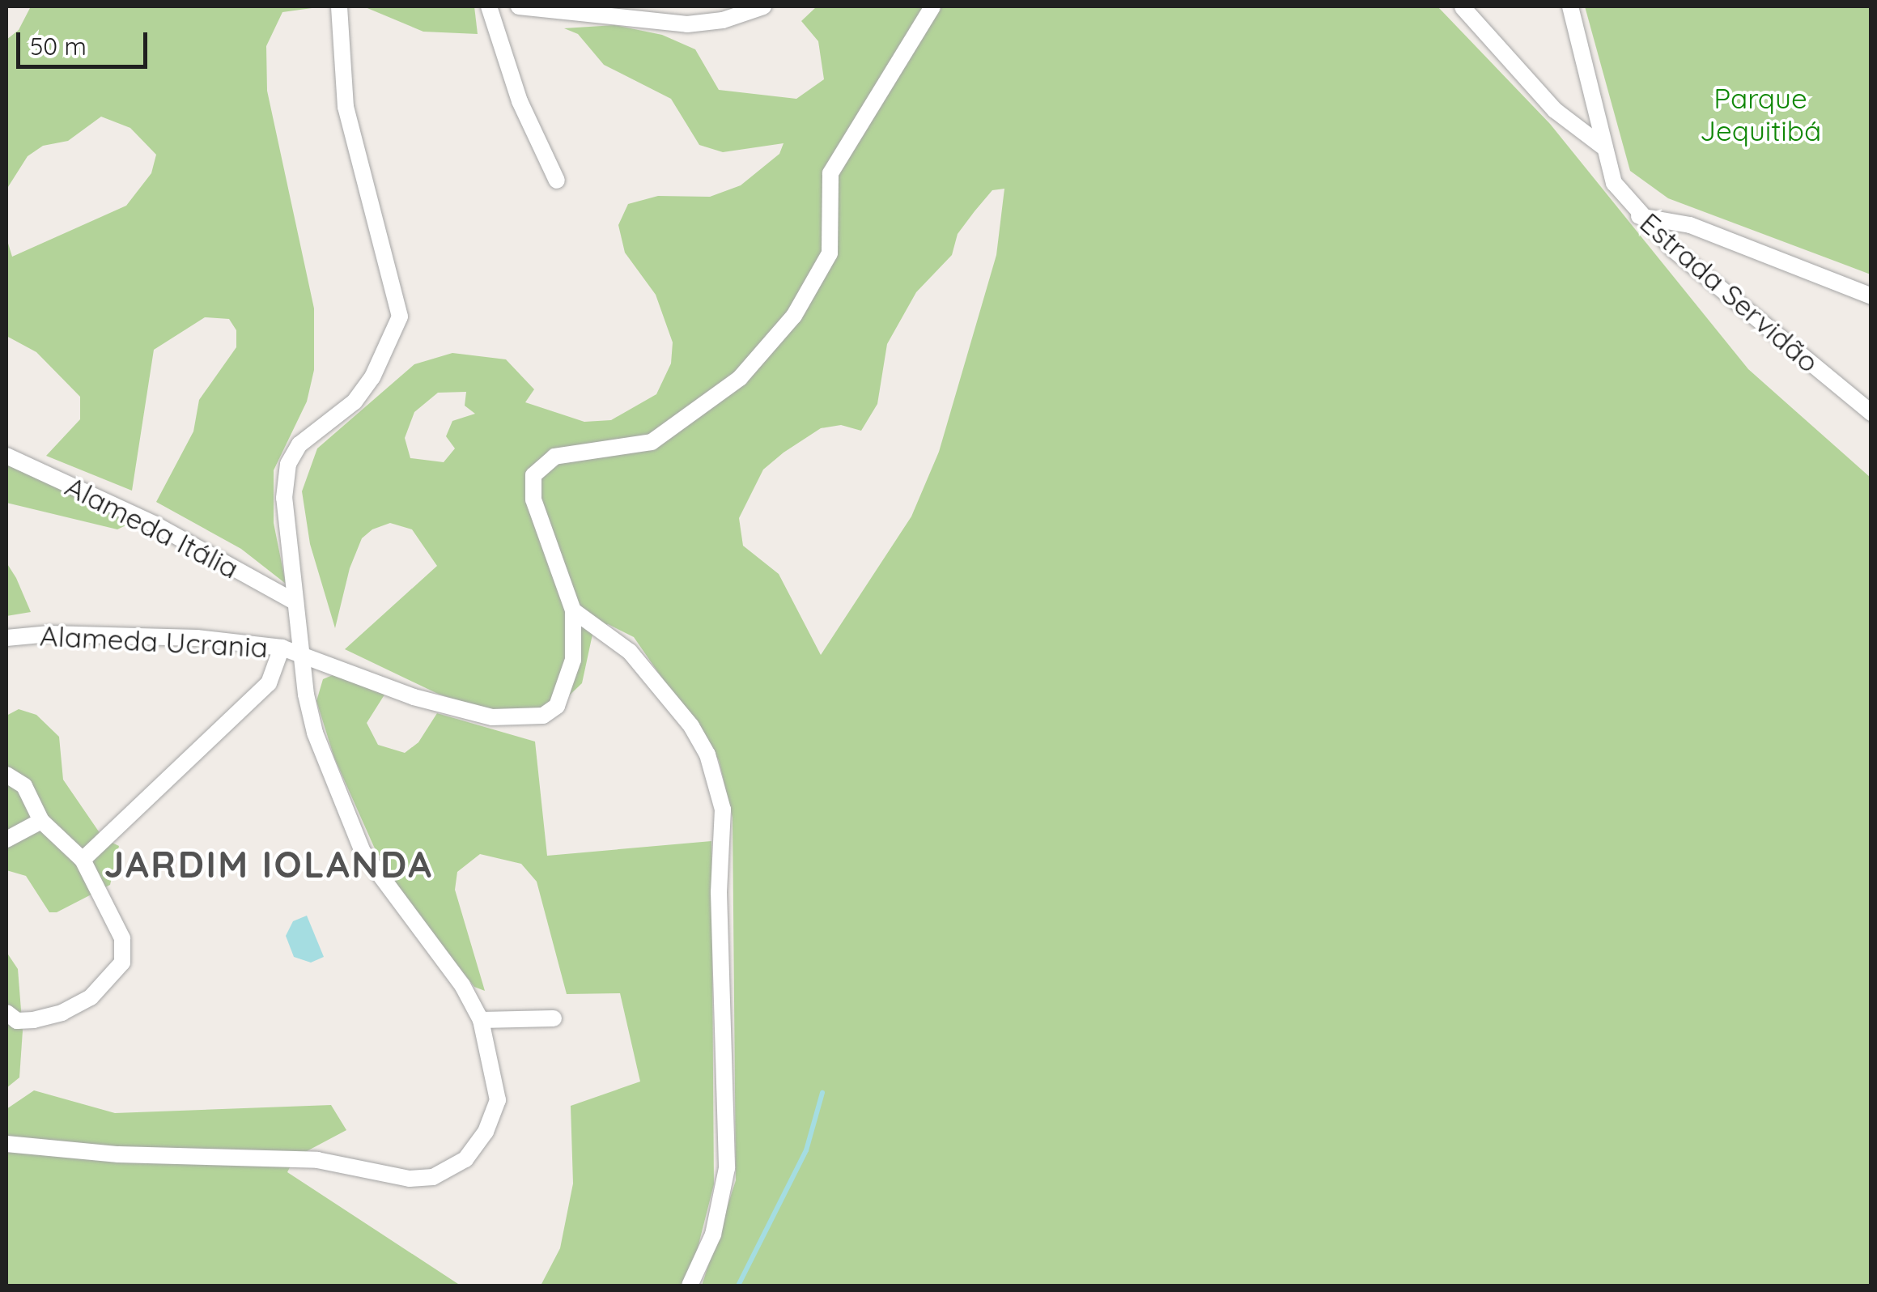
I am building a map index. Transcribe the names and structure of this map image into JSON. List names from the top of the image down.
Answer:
{
  "streets": {
    "street": ["Estrada Servidão", "Alameda Itália", "Alameda Ucrania"]
  },
  "districts": ["JARDIM IOLANDA"],
  "parks": ["Parque Jequitibá"],
  "scale_bar": "50 m"
}
